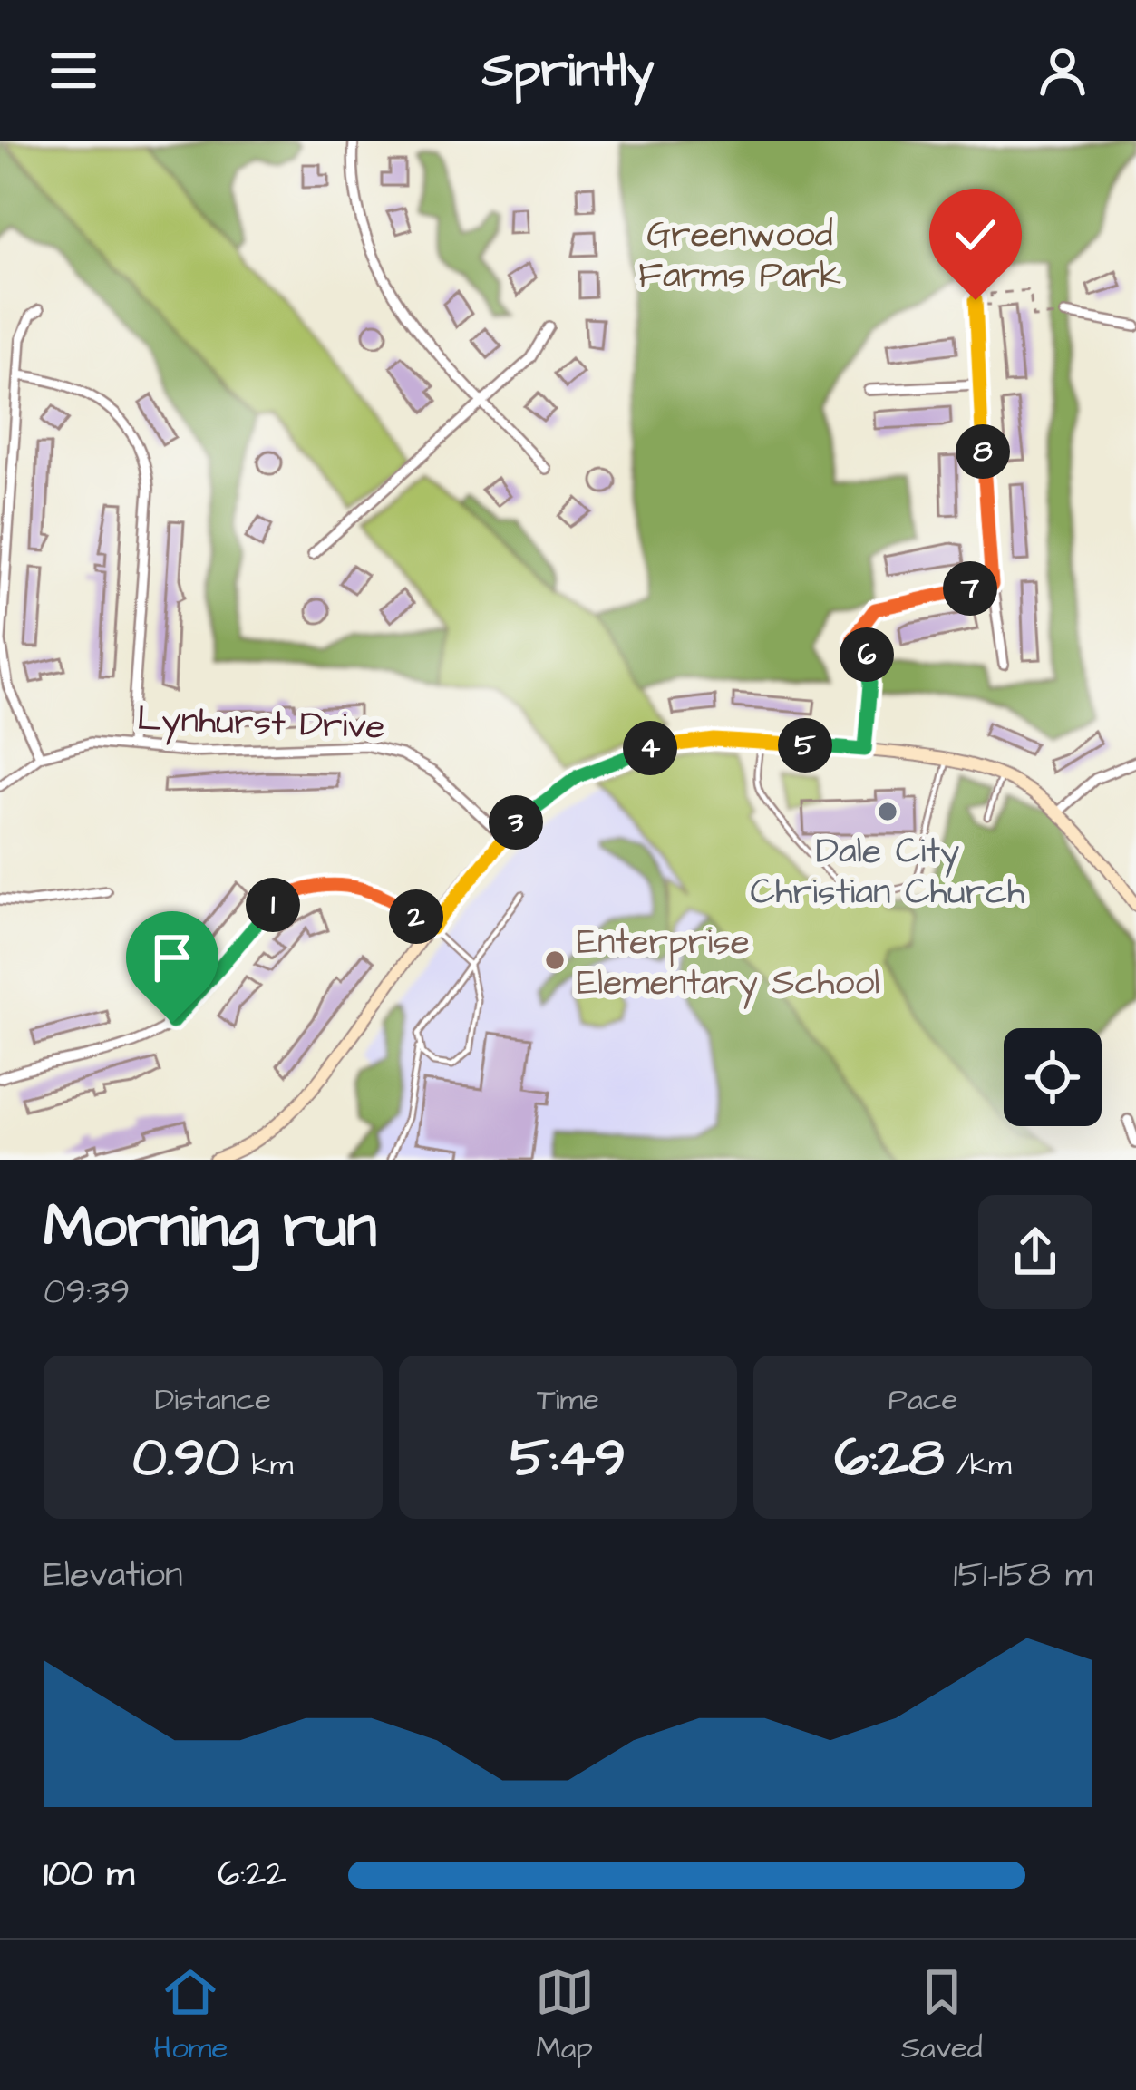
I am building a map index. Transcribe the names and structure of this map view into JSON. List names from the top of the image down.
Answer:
{
  "streets": {
    "street": ["Lynhurst Drive"]
  },
  "parks": ["Greenwood Farms Park"],
  "places": ["Dale City Christian Church", "Enterprise Elementary School"],
  "page": {
    "header": "Sprintly",
    "pins": [
      "8",
      "7",
      "6",
      "5",
      "4",
      "3",
      "1",
      "2"
    ],
    "heading": ["Morning run", "09:39"],
    "stats": [
      ["Distance", "0.90 km"],
      ["Time", "5:49"],
      ["Pace", "6:28 /km"]
    ],
    "chart": ["Elevation", "151–158 m"],
    "list": [
      {
        "name": "100 m",
        "note": "6:22"
      }
    ],
    "tabs": ["Home", "Map", "Saved"]
  }
}
